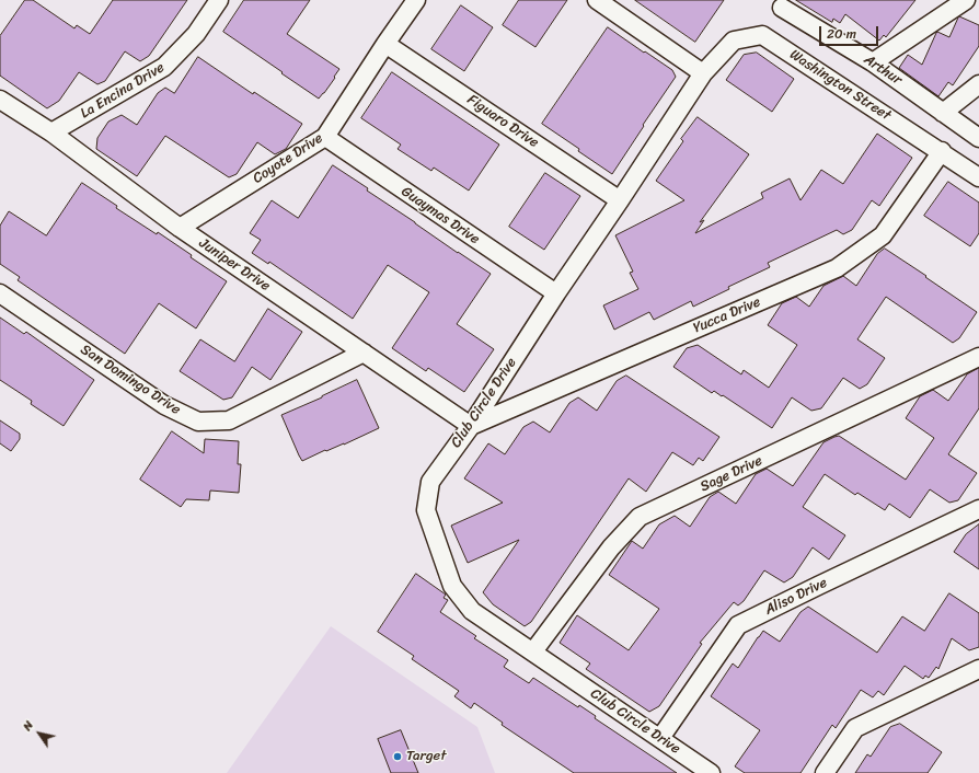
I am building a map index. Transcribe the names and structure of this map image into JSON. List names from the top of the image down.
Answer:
{
  "streets": {
    "street": [
      "Arthur",
      "Washington Street",
      "La Encina Drive",
      "Figuaro Drive",
      "Coyote Drive",
      "Guaymas Drive",
      "Juniper Drive",
      "Yucca Drive",
      "San Domingo Drive",
      "Club Circle Drive",
      "Sage Drive",
      "Aliso Drive"
    ]
  },
  "crossings": [
    ["Washington Street", "Yucca Drive"],
    ["Washington Street", "Club Circle Drive"],
    ["La Encina Drive", "Juniper Drive"],
    ["Figuaro Drive", "Coyote Drive"],
    ["Figuaro Drive", "Club Circle Drive"],
    ["Coyote Drive", "Guaymas Drive"],
    ["Coyote Drive", "Juniper Drive"],
    ["Guaymas Drive", "Club Circle Drive"],
    ["Juniper Drive", "Yucca Drive"],
    ["Juniper Drive", "San Domingo Drive"],
    ["Juniper Drive", "Club Circle Drive"],
    ["Yucca Drive", "Club Circle Drive"],
    ["Club Circle Drive", "Sage Drive"],
    ["Club Circle Drive", "Aliso Drive"]
  ],
  "places": ["Target"],
  "scale_bar": "20 m",
  "north": "top left"
}
